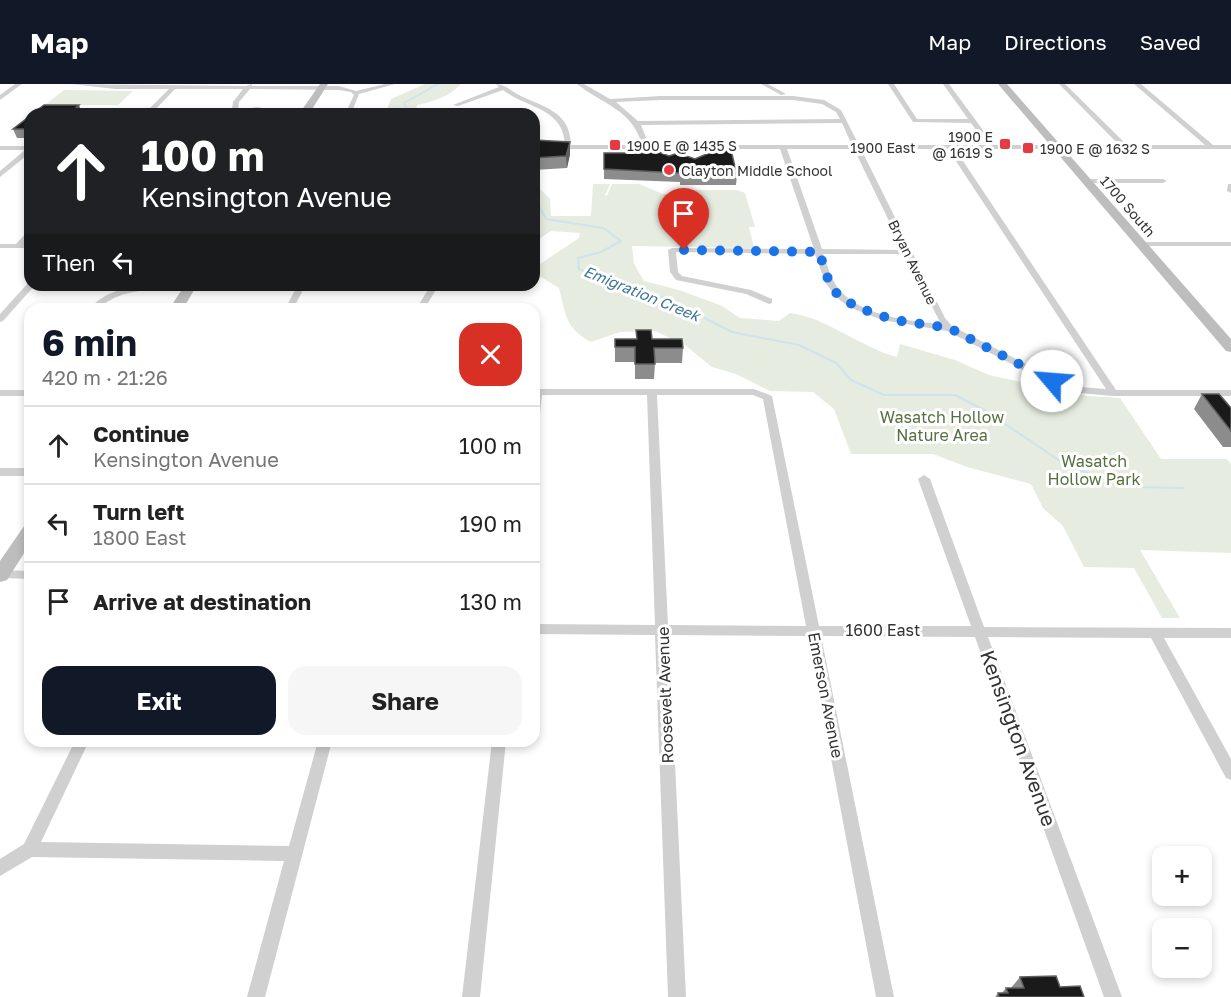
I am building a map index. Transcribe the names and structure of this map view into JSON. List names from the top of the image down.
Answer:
{
  "streets": {
    "street": [
      "1900 East",
      "1700 South",
      "Bryan Avenue",
      "1600 East",
      "Roosevelt Avenue",
      "Emerson Avenue",
      "Kensington Avenue"
    ]
  },
  "crossings": [
    ["1900 East", "1700 South"],
    ["1900 East", "Bryan Avenue"],
    ["1600 East", "Roosevelt Avenue"],
    ["1600 East", "Emerson Avenue"],
    ["1600 East", "Kensington Avenue"],
    ["Roosevelt Avenue", "Emerson Avenue"]
  ],
  "water": ["Emigration Creek"],
  "parks": ["Wasatch Hollow Nature Area", "Wasatch Hollow Park"],
  "places": {
    "transit": ["1900 E @ 1619 S", "1900 E @ 1435 S", "1900 E @ 1632 S"],
    "other": ["Clayton Middle School"]
  },
  "page": {
    "header": "Map",
    "nav": ["Map", "Directions", "Saved"],
    "turn": ["100 m", "Kensington Avenue"],
    "then": "Then",
    "heading": ["6 min", "420 m · 21:26"],
    "list": [
      {
        "name": "Continue",
        "note": "Kensington Avenue",
        "value": "100 m"
      },
      {
        "name": "Turn left",
        "note": "1800 East",
        "value": "190 m"
      },
      {
        "name": "Arrive at destination",
        "value": "130 m"
      }
    ],
    "buttons": ["Exit", "Share"],
    "map_buttons": ["+", "−"]
  }
}
